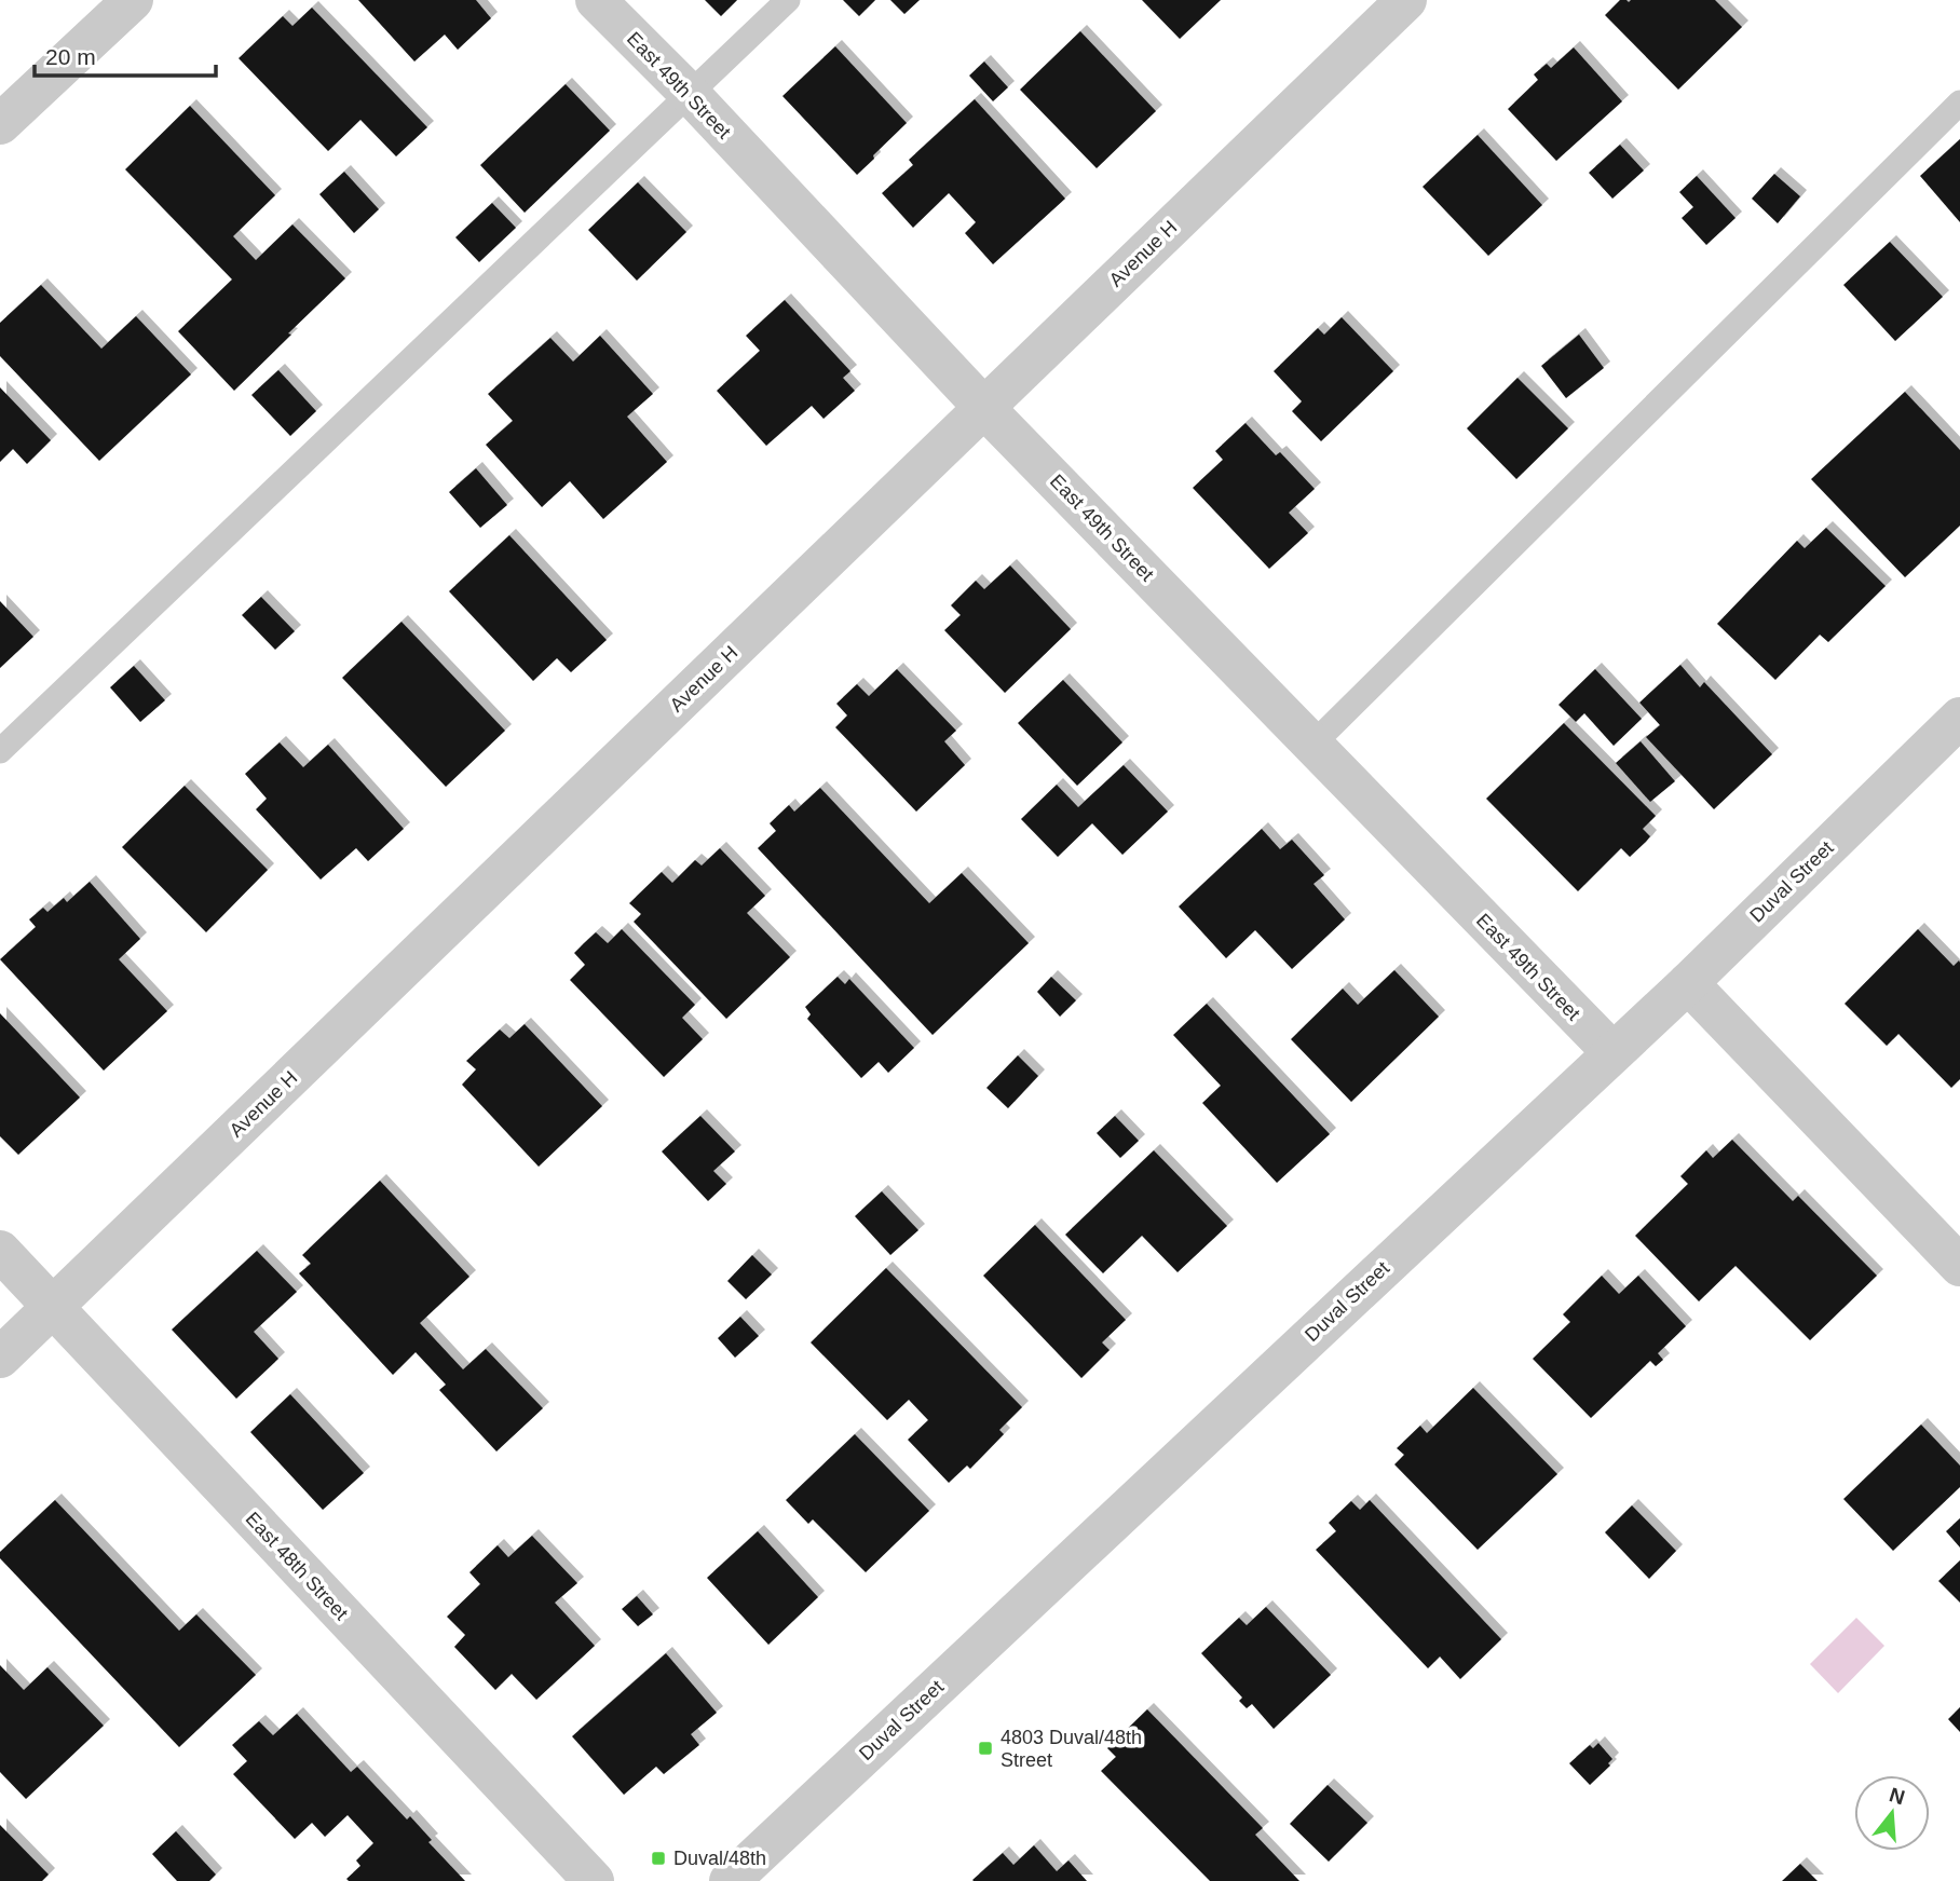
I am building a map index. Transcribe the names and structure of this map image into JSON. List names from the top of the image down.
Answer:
{
  "streets": {
    "street": [
      "East 49th Street",
      "Avenue H",
      "Duval Street",
      "East 48th Street"
    ]
  },
  "crossings": [
    ["East 49th Street", "Avenue H"],
    ["East 49th Street", "Duval Street"],
    ["Avenue H", "East 48th Street"]
  ],
  "places": {
    "transit": ["4803 Duval/48th Street", "Duval/48th"]
  },
  "scale_bar": "20 m",
  "north": "top"
}
